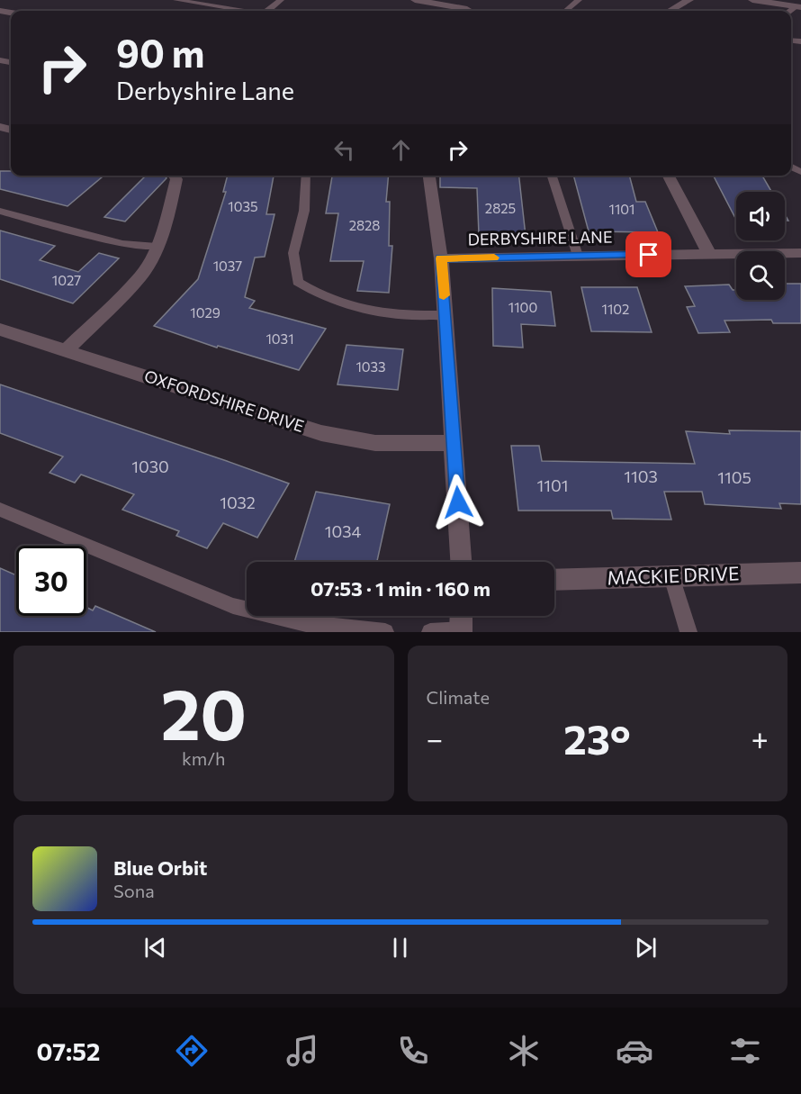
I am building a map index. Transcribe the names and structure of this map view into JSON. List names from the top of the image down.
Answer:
{
  "streets": {
    "street": ["DERBYSHIRE LANE", "OXFORDSHIRE DRIVE", "MACKIE DRIVE"]
  },
  "house_numbers": [
    "1035",
    "2825",
    "1101",
    "2828",
    "1037",
    "1027",
    "1100",
    "1102",
    "1029",
    "1031",
    "1033",
    "1030",
    "1103",
    "1105",
    "1101",
    "1032",
    "1034"
  ],
  "page": {
    "turn": ["90 m", "Derbyshire Lane"],
    "limit": "30",
    "trip": "07:53 · 1 min · 160 m",
    "tile": [
      ["20", "km/h"],
      "Climate"
    ],
    "heat": ["−", "23°", "+"],
    "song": ["Blue Orbit", "Sona"],
    "tabs": "07:52"
  }
}
